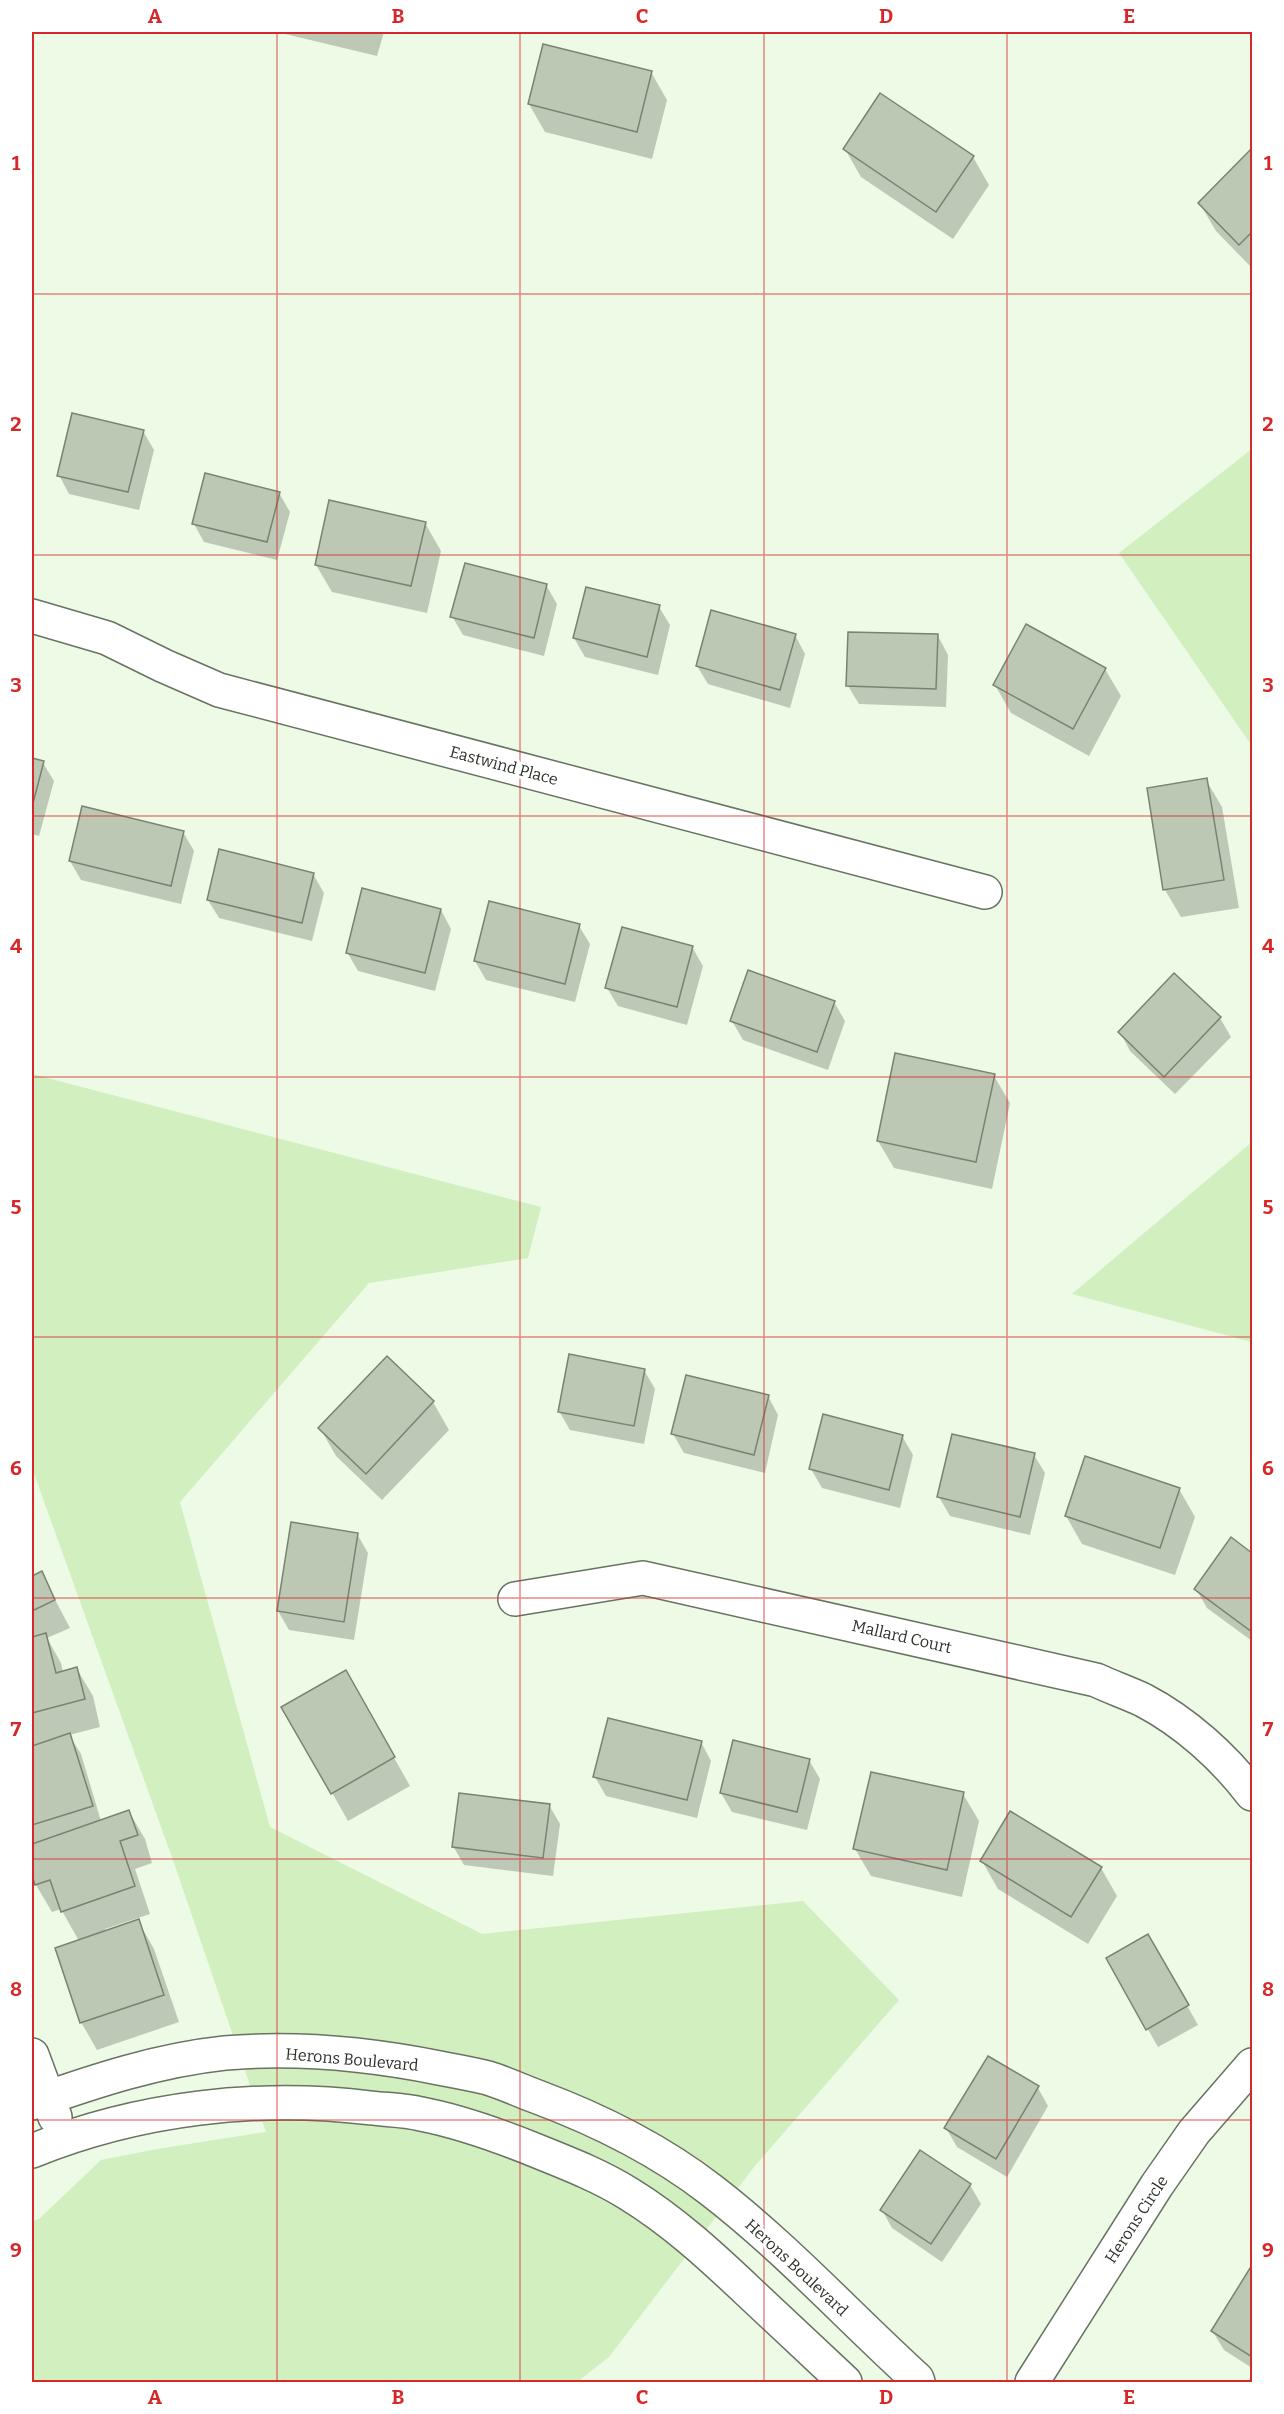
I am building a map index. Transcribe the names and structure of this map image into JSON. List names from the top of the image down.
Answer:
{
  "streets": {
    "street": [
      "Eastwind Place",
      "Mallard Court",
      "Herons Boulevard",
      "Herons Circle"
    ]
  },
  "grid": {
    "columns": [
      "A",
      "B",
      "C",
      "D",
      "E"
    ],
    "rows": [
      "1",
      "2",
      "3",
      "4",
      "5",
      "6",
      "7",
      "8",
      "9"
    ]
  }
}
